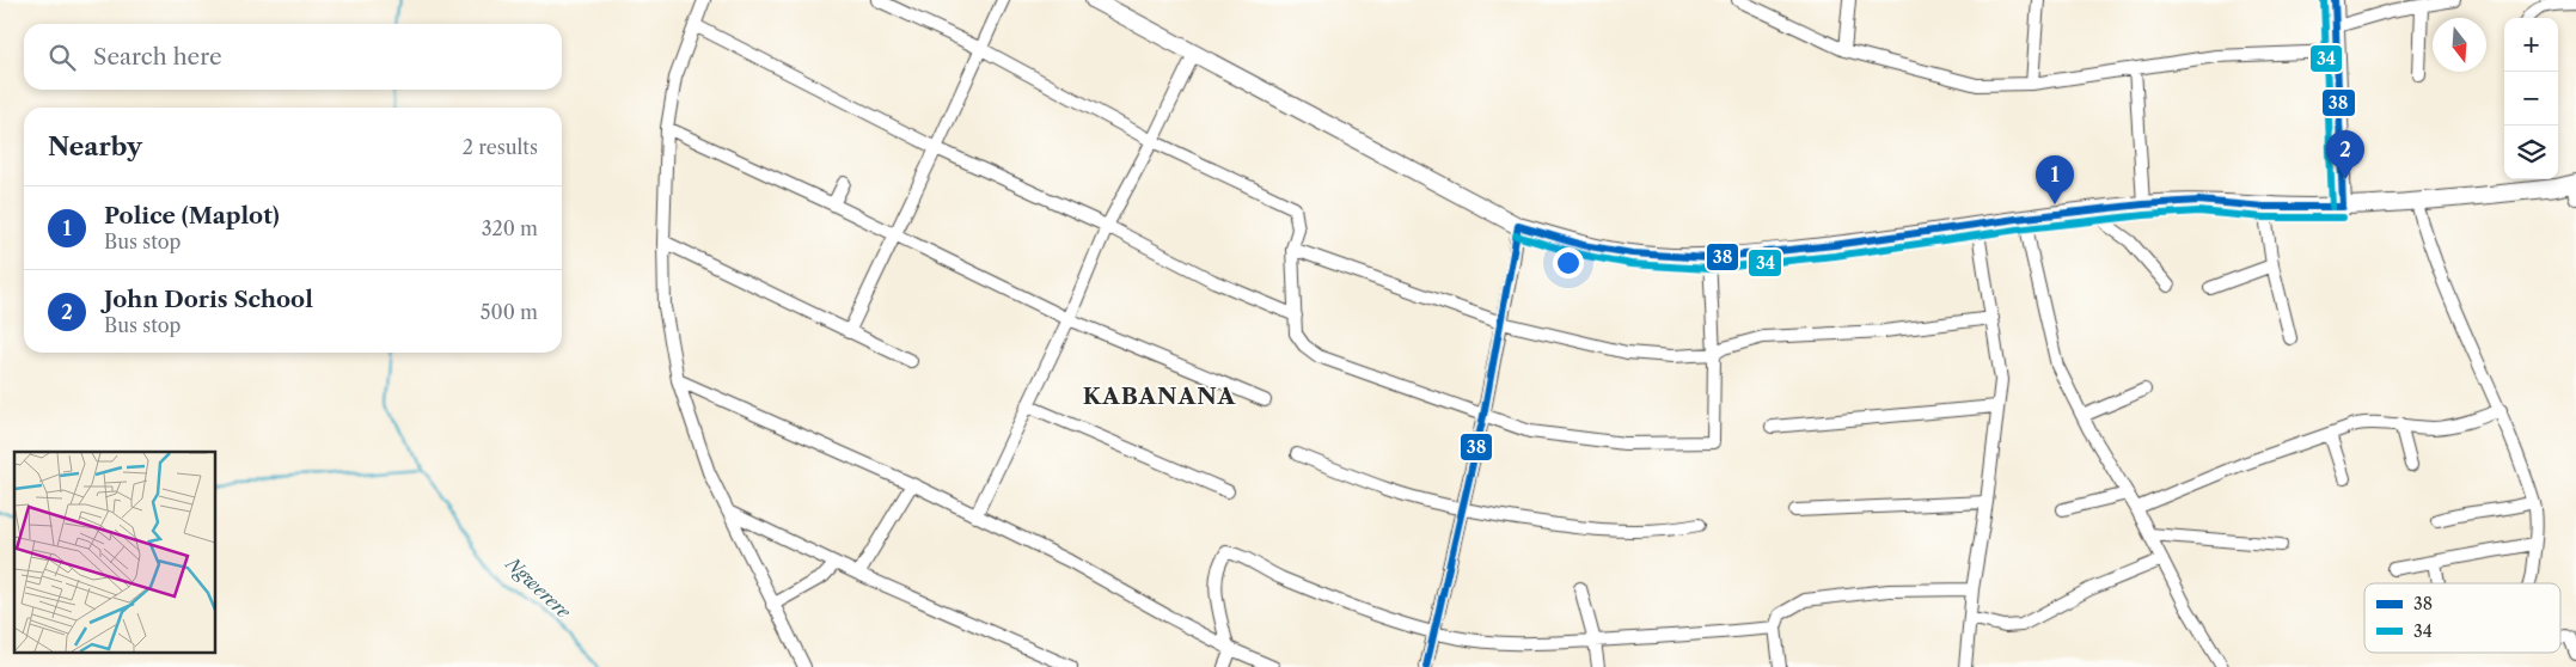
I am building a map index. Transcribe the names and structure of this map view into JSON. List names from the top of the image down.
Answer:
{
  "districts": ["KABANANA"],
  "water": ["Ngwerere"],
  "lines": ["transit line 38", "transit line 34"],
  "legend": ["38", "34"],
  "north": "bottom",
  "page": {
    "map_buttons": ["+", "−"],
    "search": "Search here",
    "heading": ["Nearby", "2 results"],
    "pins": ["2", "1"],
    "list": [
      {
        "mark": "1",
        "name": "Police (Maplot)",
        "note": "Bus stop",
        "value": "320 m"
      },
      {
        "mark": "2",
        "name": "John Doris School",
        "note": "Bus stop",
        "value": "500 m"
      }
    ]
  }
}
